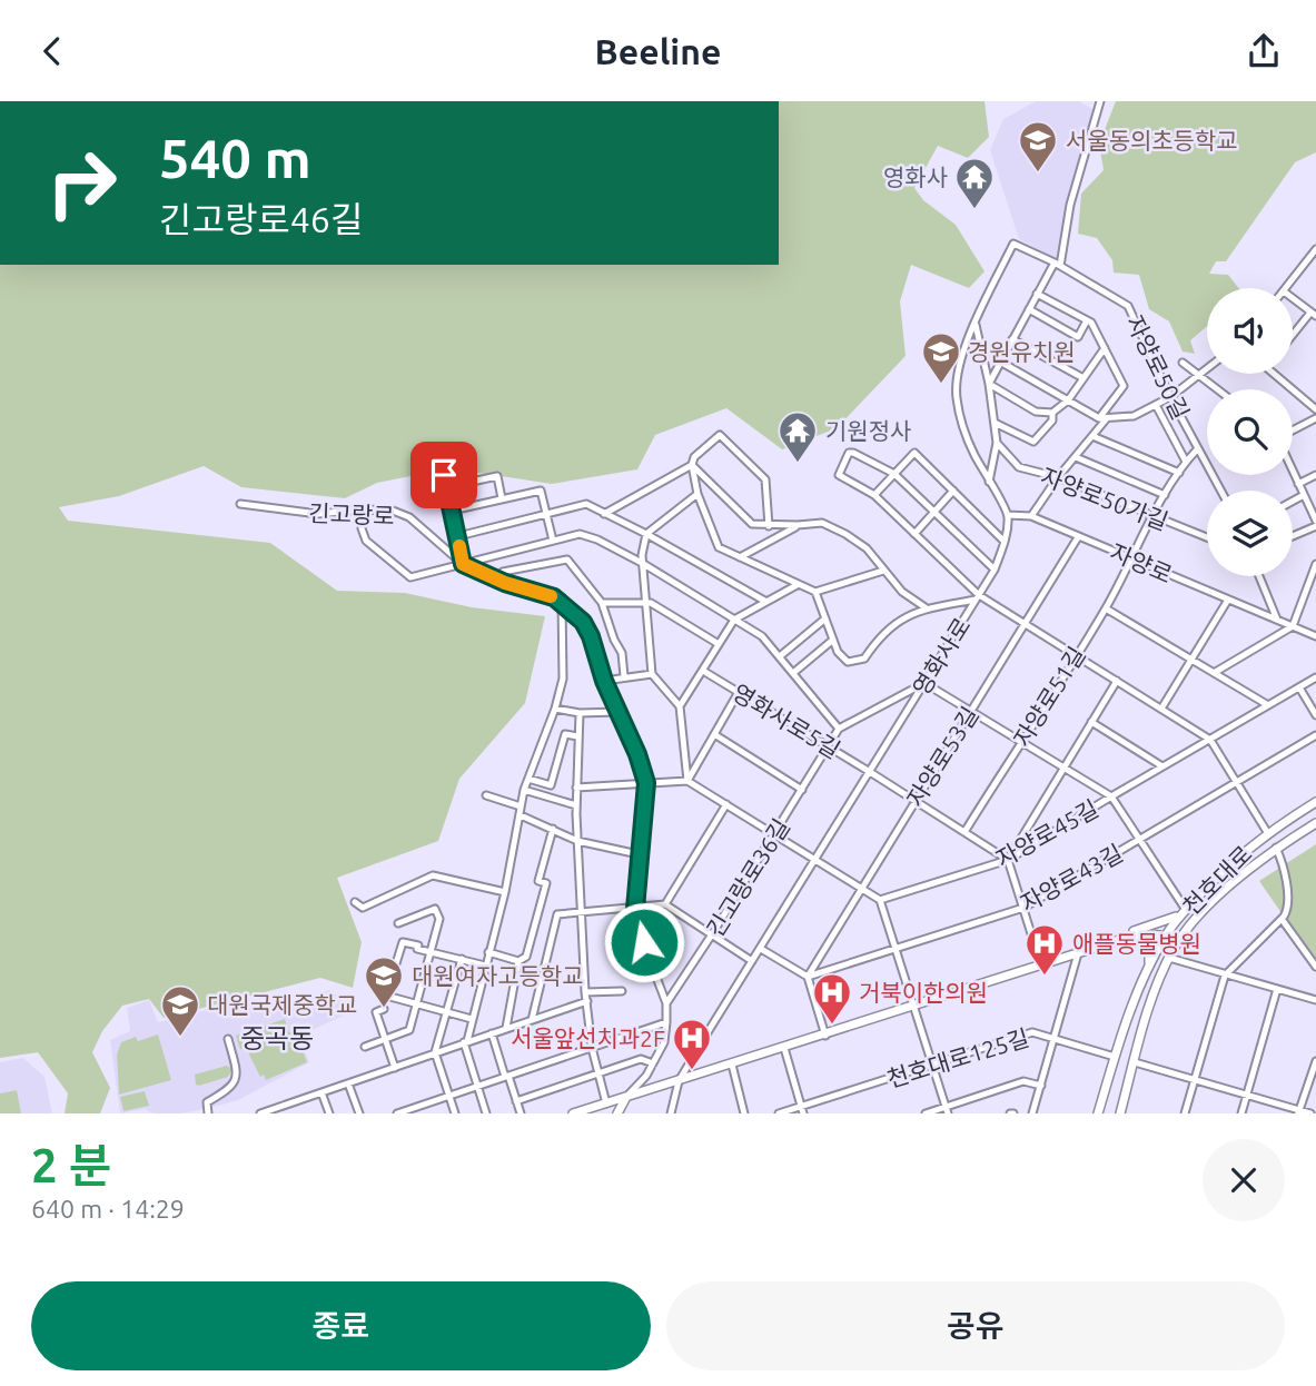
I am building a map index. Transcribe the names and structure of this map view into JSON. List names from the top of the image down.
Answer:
{
  "streets": {
    "main road": ["긴고랑로", "천호대로"],
    "street": [
      "자양로50길",
      "자양로50가길",
      "자양로",
      "영화사로",
      "자양로51길",
      "영화사로5길",
      "자양로53길",
      "자양로45길",
      "긴고랑로36길",
      "자양로43길",
      "천호대로125길"
    ]
  },
  "crossings": [
    ["자양로50길", "자양로51길"],
    ["자양로50가길", "자양로51길"],
    ["긴고랑로", "긴고랑로36길"],
    ["자양로", "영화사로"],
    ["자양로", "자양로51길"],
    ["자양로", "자양로53길"],
    ["영화사로", "영화사로5길"],
    ["자양로51길", "영화사로5길"],
    ["영화사로5길", "자양로53길"],
    ["영화사로5길", "자양로45길"],
    ["영화사로5길", "긴고랑로36길"],
    ["자양로53길", "자양로43길"],
    ["천호대로", "천호대로125길"]
  ],
  "districts": ["중곡동"],
  "places": {
    "school or university": [
      "서울동의초등학교",
      "경원유치원",
      "대원여자고등학교",
      "대원국제중학교"
    ],
    "temple": ["영화사", "기원정사"],
    "hospital": ["애플동물병원", "거북이한의원", "서울앞선치과2F"]
  },
  "page": {
    "header": "Beeline",
    "turn": ["540 m", "긴고랑로46길"],
    "heading": ["2 분", "640 m · 14:29"],
    "buttons": ["종료", "공유"]
  }
}
